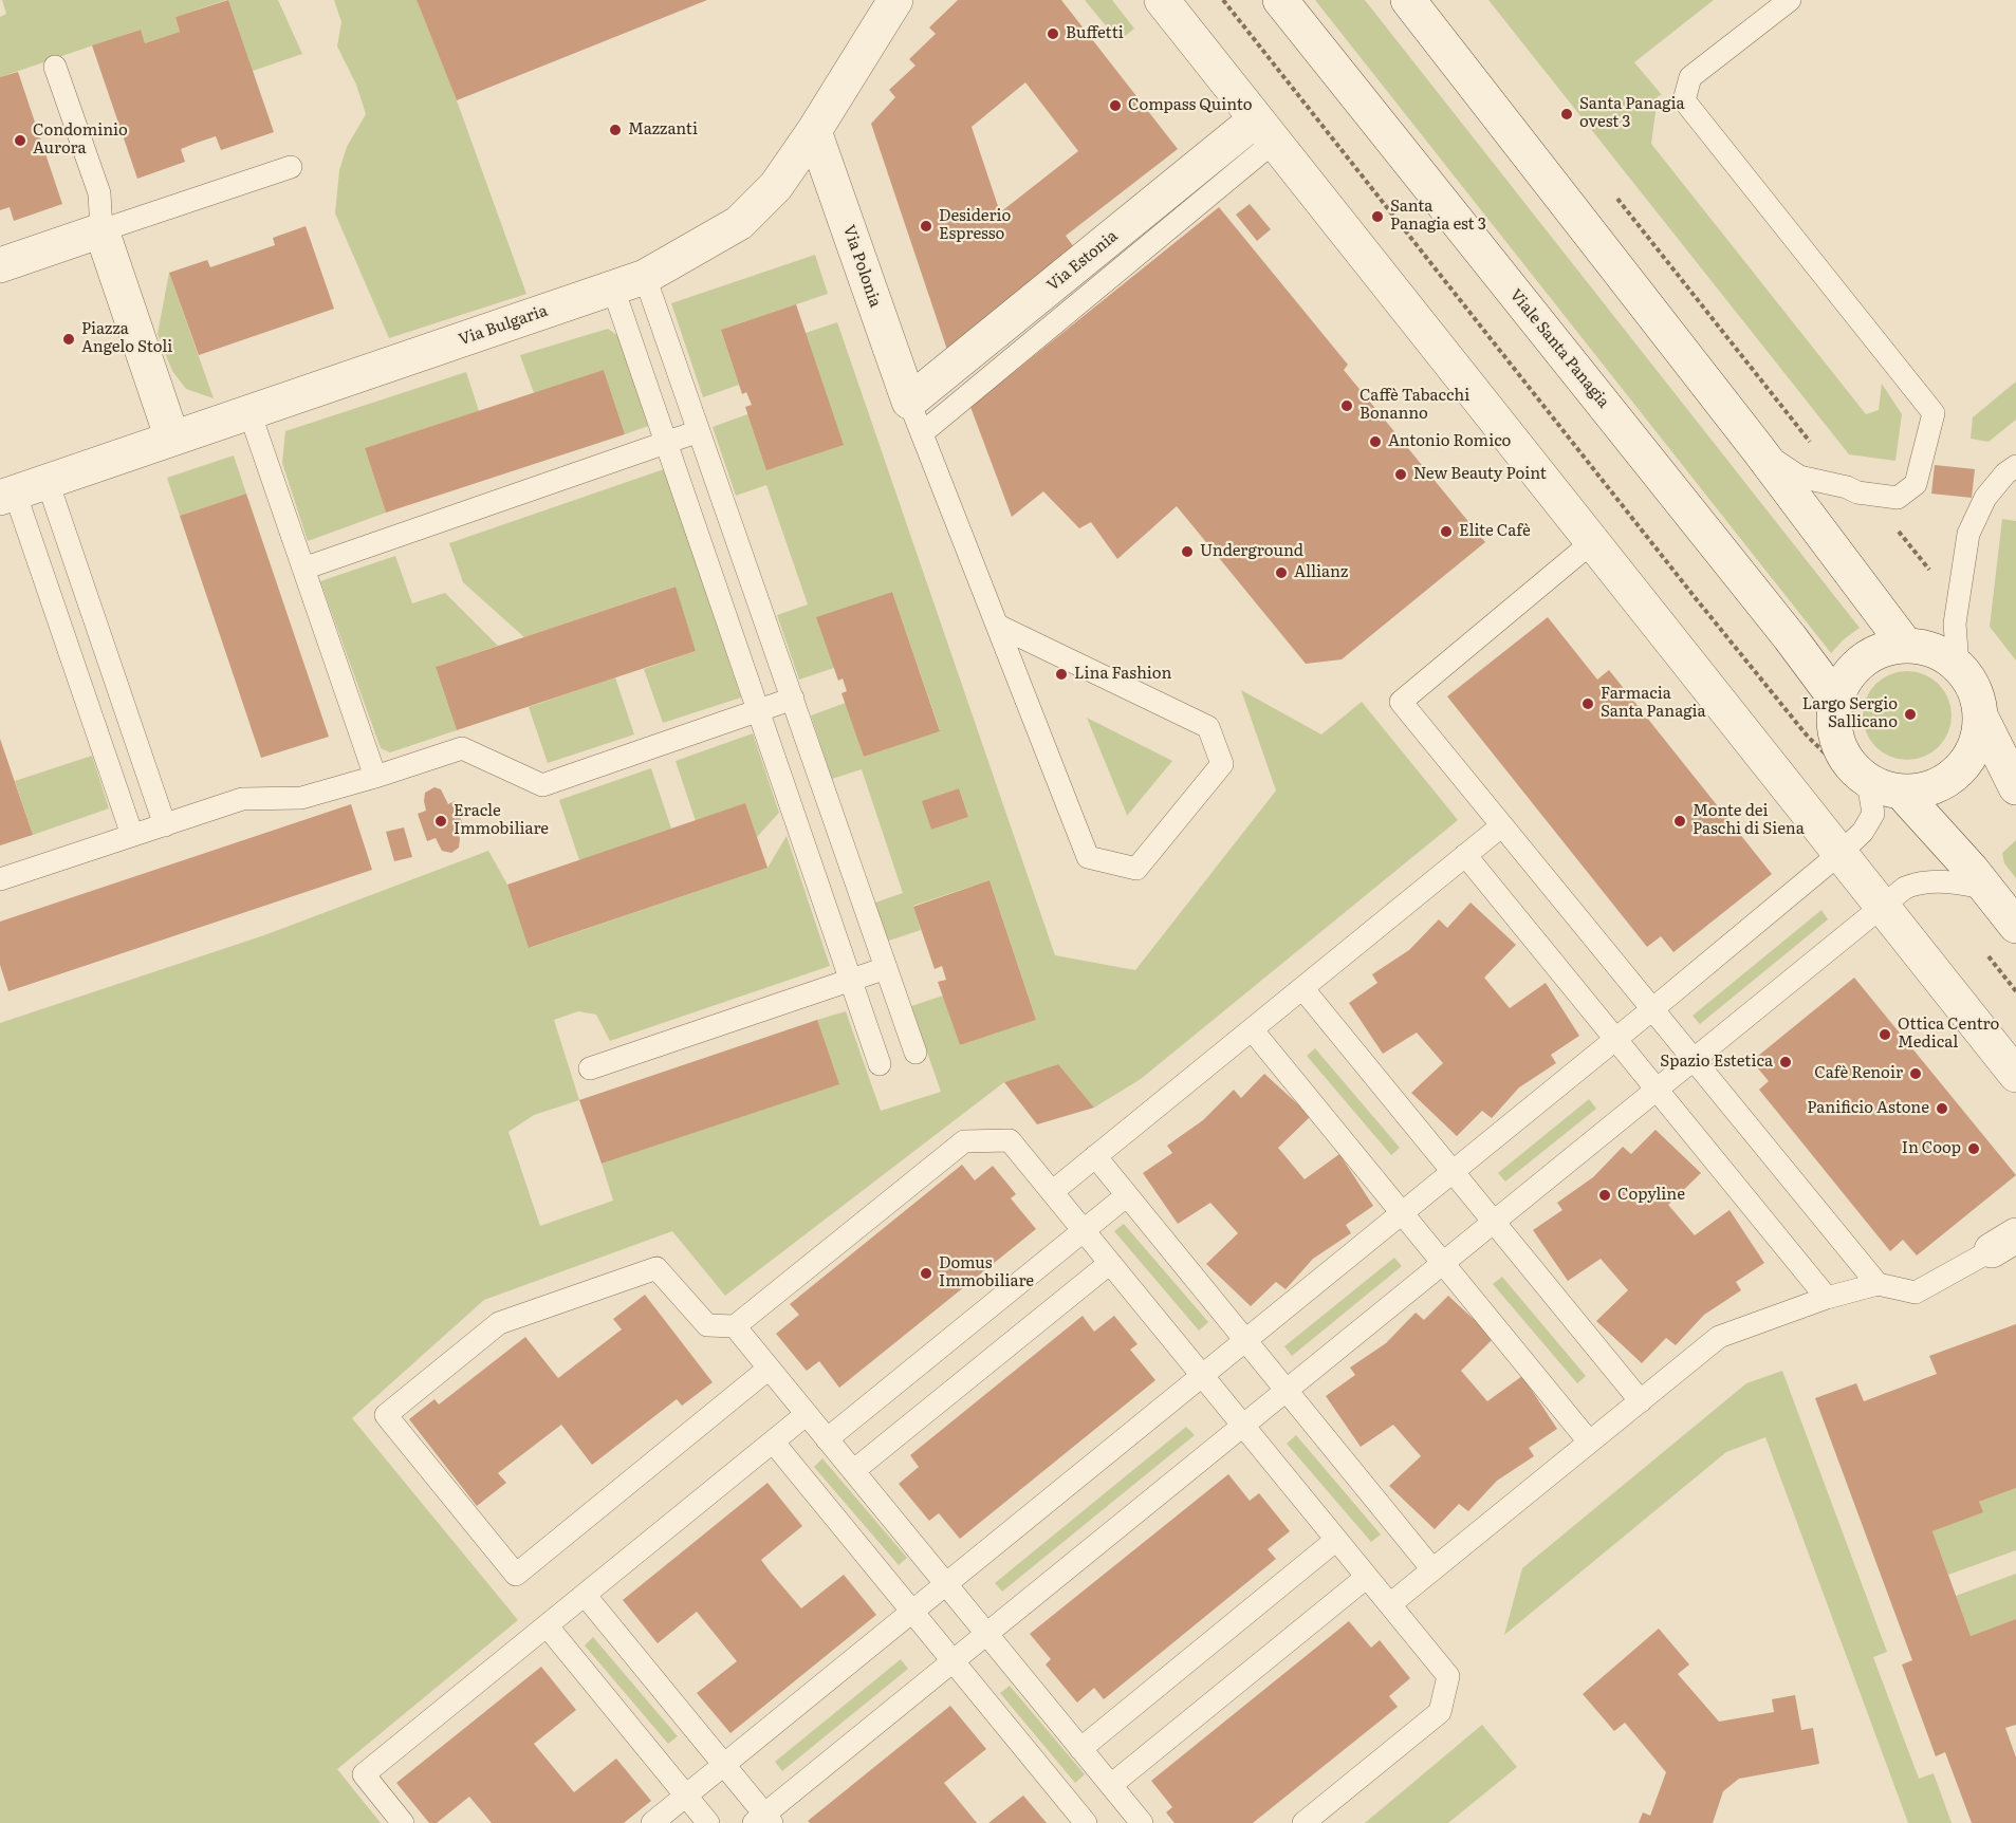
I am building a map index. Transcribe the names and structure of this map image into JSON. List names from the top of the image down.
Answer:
{
  "streets": {
    "street": [
      "Via Estonia",
      "Via Polonia",
      "Via Bulgaria",
      "Viale Santa Panagia"
    ]
  },
  "crossings": [
    ["Via Estonia", "Via Polonia"],
    ["Via Polonia", "Via Bulgaria"]
  ],
  "places": [
    "Buffetti",
    "Compass Quinto",
    "Santa Panagia ovest 3",
    "Mazzanti",
    "Condominio Aurora",
    "Santa Panagia est 3",
    "Desiderio Espresso",
    "Piazza Angelo Stoli",
    "Caffè Tabacchi Bonanno",
    "Antonio Romico",
    "New Beauty Point",
    "Elite Cafè",
    "Underground",
    "Allianz",
    "Lina Fashion",
    "Farmacia Santa Panagia",
    "Largo Sergio Sallicano",
    "Eracle Immobiliare",
    "Monte dei Paschi di Siena",
    "Ottica Centro Medical",
    "Spazio Estetica",
    "Cafè Renoir",
    "Panificio Astone",
    "In Coop",
    "Copyline",
    "Domus Immobiliare"
  ]
}
